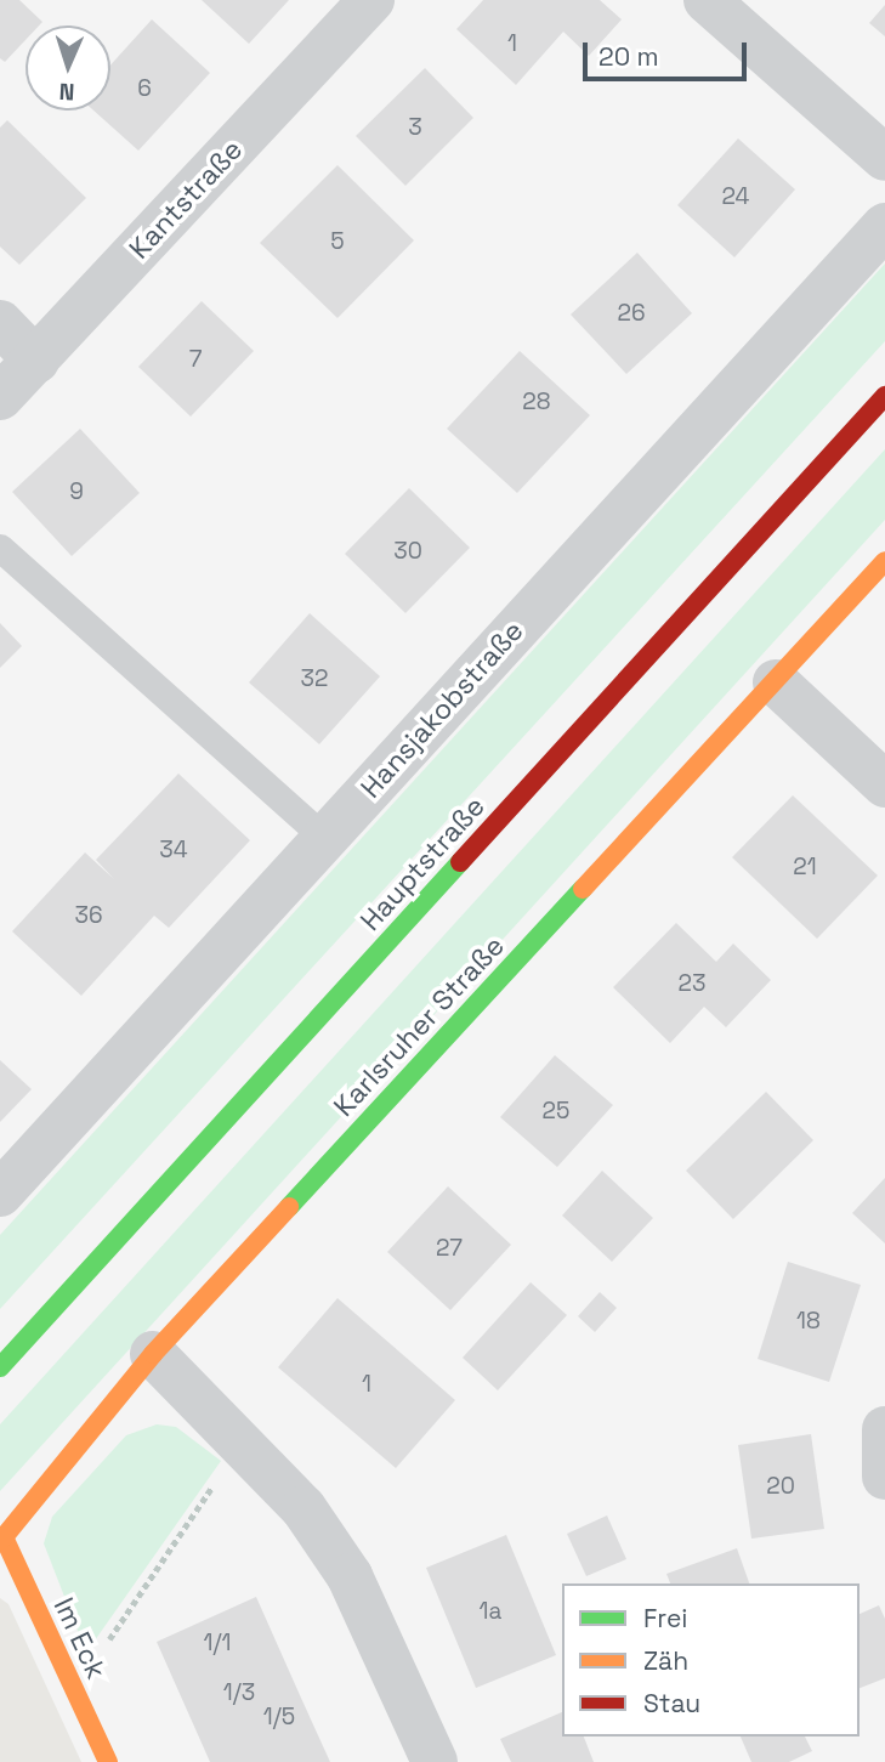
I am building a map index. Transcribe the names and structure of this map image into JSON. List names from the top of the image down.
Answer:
{
  "streets": {
    "street": [
      "Kantstraße",
      "Hansjakobstraße",
      "Hauptstraße",
      "Karlsruher Straße",
      "Im Eck"
    ]
  },
  "crossings": [
    ["Karlsruher Straße", "Im Eck"]
  ],
  "house_numbers": [
    "1",
    "6",
    "3",
    "24",
    "5",
    "26",
    "7",
    "28",
    "9",
    "30",
    "32",
    "34",
    "21",
    "36",
    "23",
    "25",
    "27",
    "18",
    "1",
    "20",
    "1a",
    "1/1",
    "1/3",
    "1/5"
  ],
  "legend": ["Frei", "Zäh", "Stau"],
  "scale_bar": "20 m",
  "north": "bottom"
}
